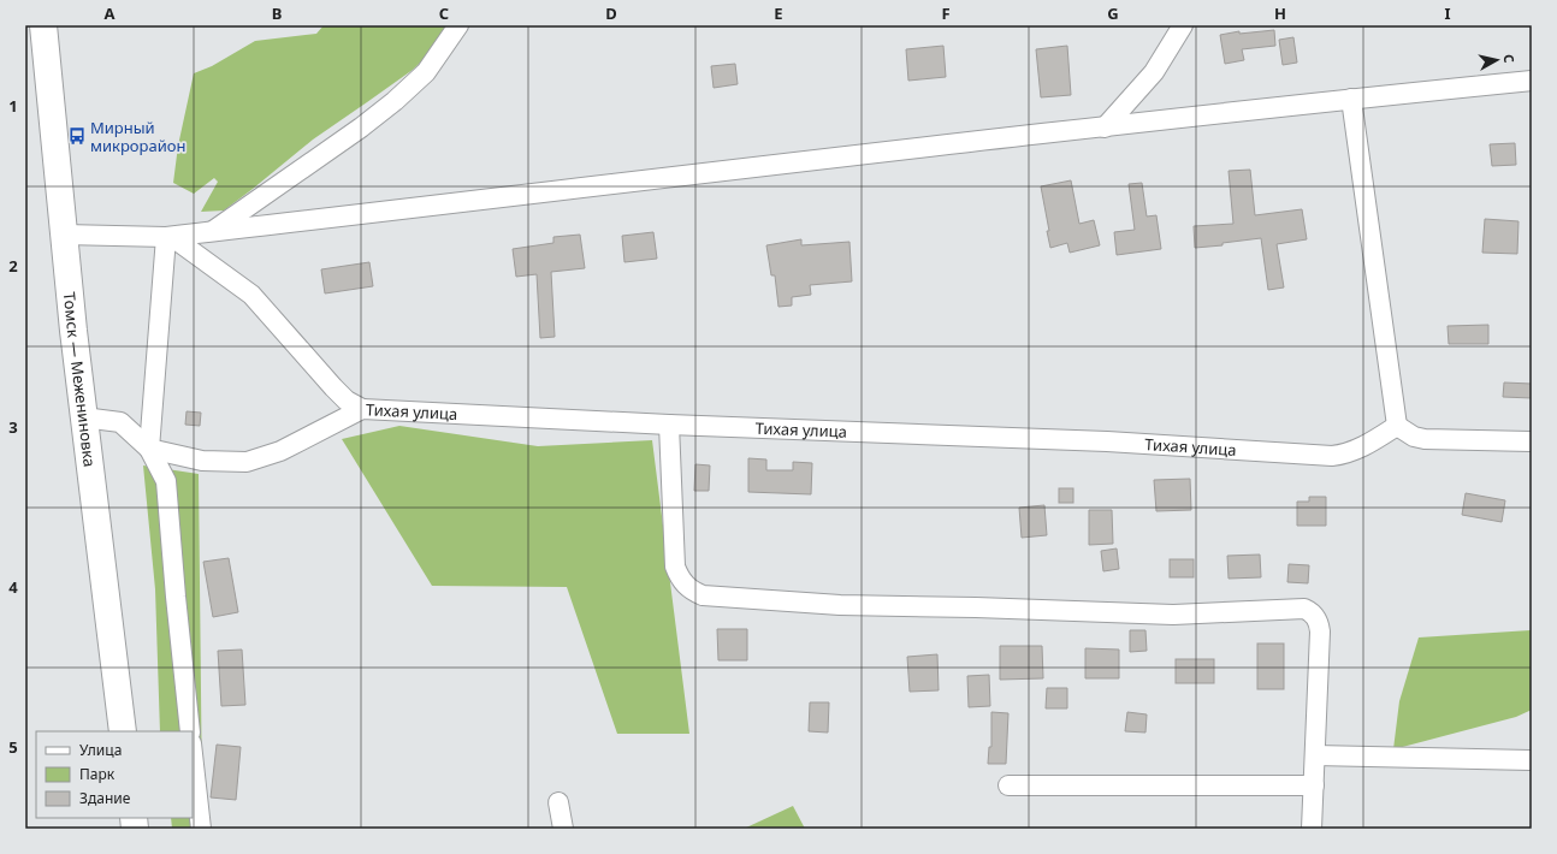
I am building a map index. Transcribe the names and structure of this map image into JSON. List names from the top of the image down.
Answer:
{
  "streets": {
    "street": ["Томск — Межениновка", "Тихая улица"]
  },
  "crossings": [
    ["Томск — Межениновка", "Тихая улица"]
  ],
  "places": {
    "bus stop": ["Мирный микрорайон"]
  },
  "legend": ["Улица", "Парк", "Здание"],
  "north": "right",
  "grid": {
    "columns": [
      "A",
      "B",
      "C",
      "D",
      "E",
      "F",
      "G",
      "H",
      "I"
    ],
    "rows": [
      "1",
      "2",
      "3",
      "4",
      "5"
    ]
  }
}
